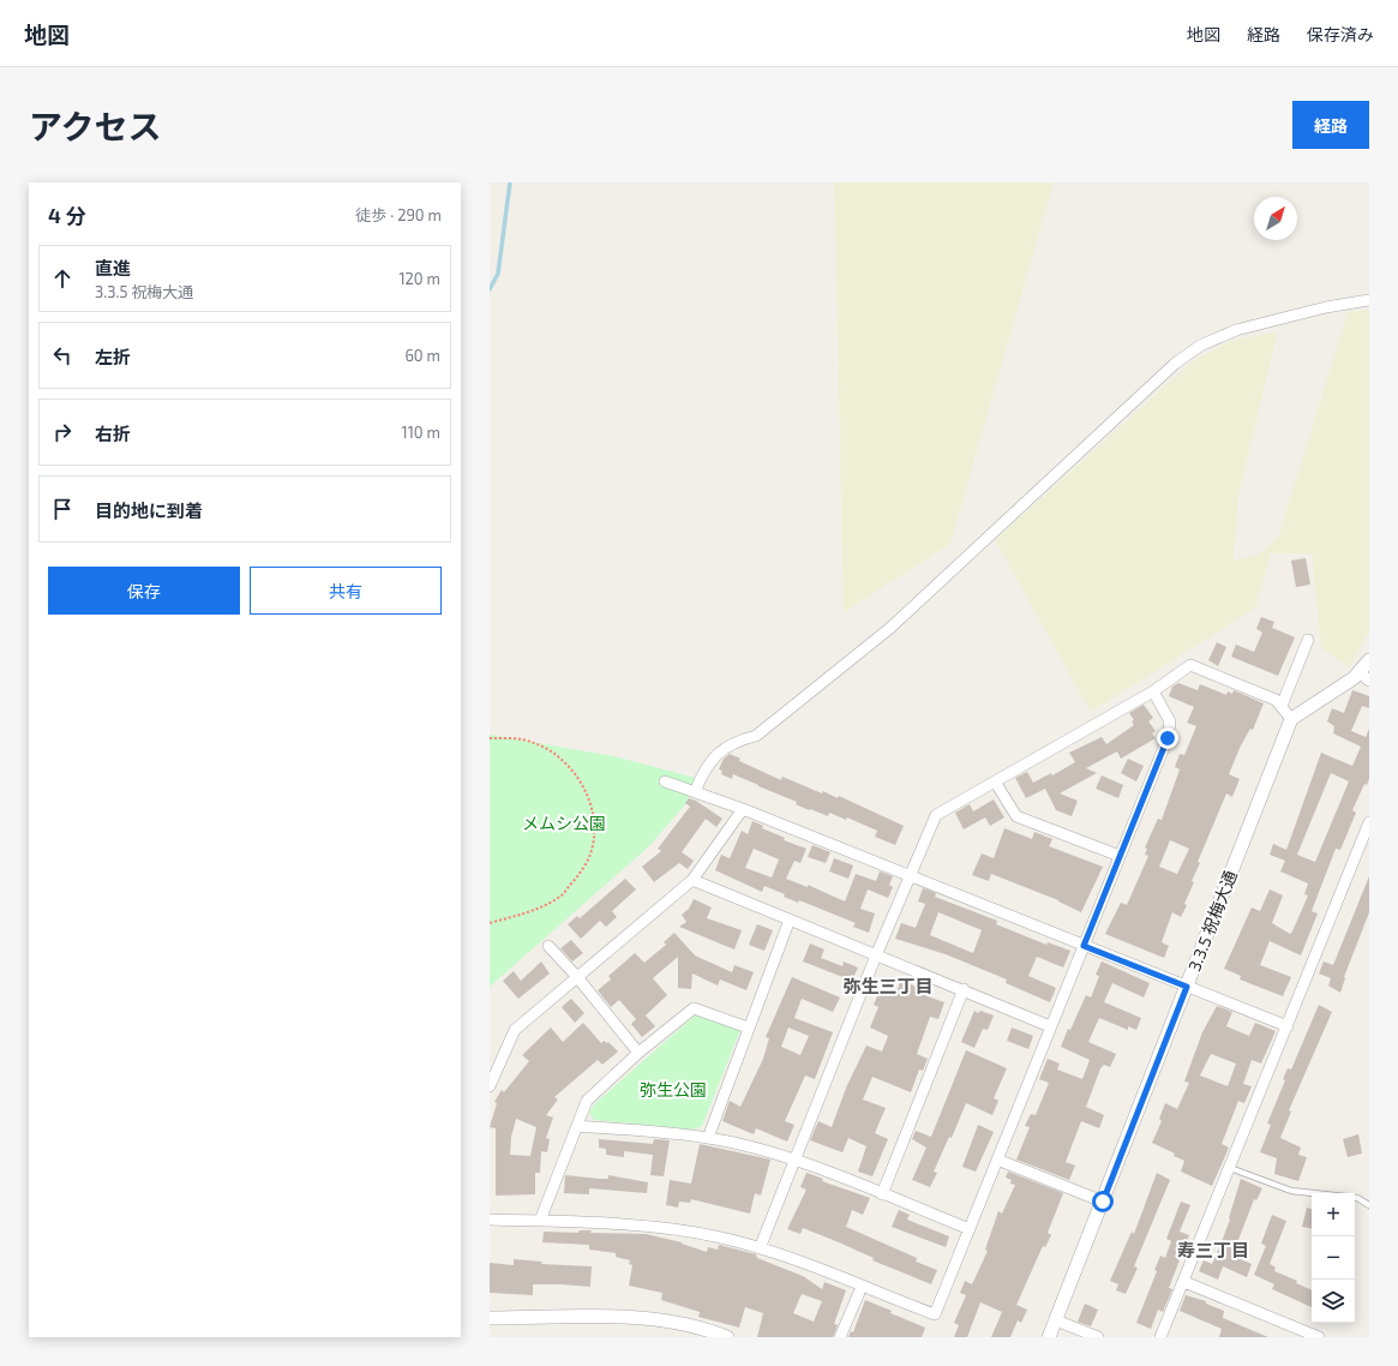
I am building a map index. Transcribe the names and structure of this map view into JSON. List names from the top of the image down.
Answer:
{
  "streets": {
    "street": ["3.3.5 祝梅大通"]
  },
  "districts": ["弥生三丁目", "寿三丁目"],
  "parks": ["メムシ公園", "弥生公園"],
  "north": "top right",
  "page": {
    "header": "地図",
    "nav": ["地図", "経路", "保存済み"],
    "title": "アクセス",
    "buttons": [
      "経路",
      ["保存", "共有"]
    ],
    "heading": ["4 分", "徒歩 · 290 m"],
    "list": [
      ["直進", "3.3.5 祝梅大通", "120 m"],
      ["左折", "60 m"],
      ["右折", "110 m"],
      "目的地に到着"
    ],
    "map_buttons": ["+", "−"]
  }
}
